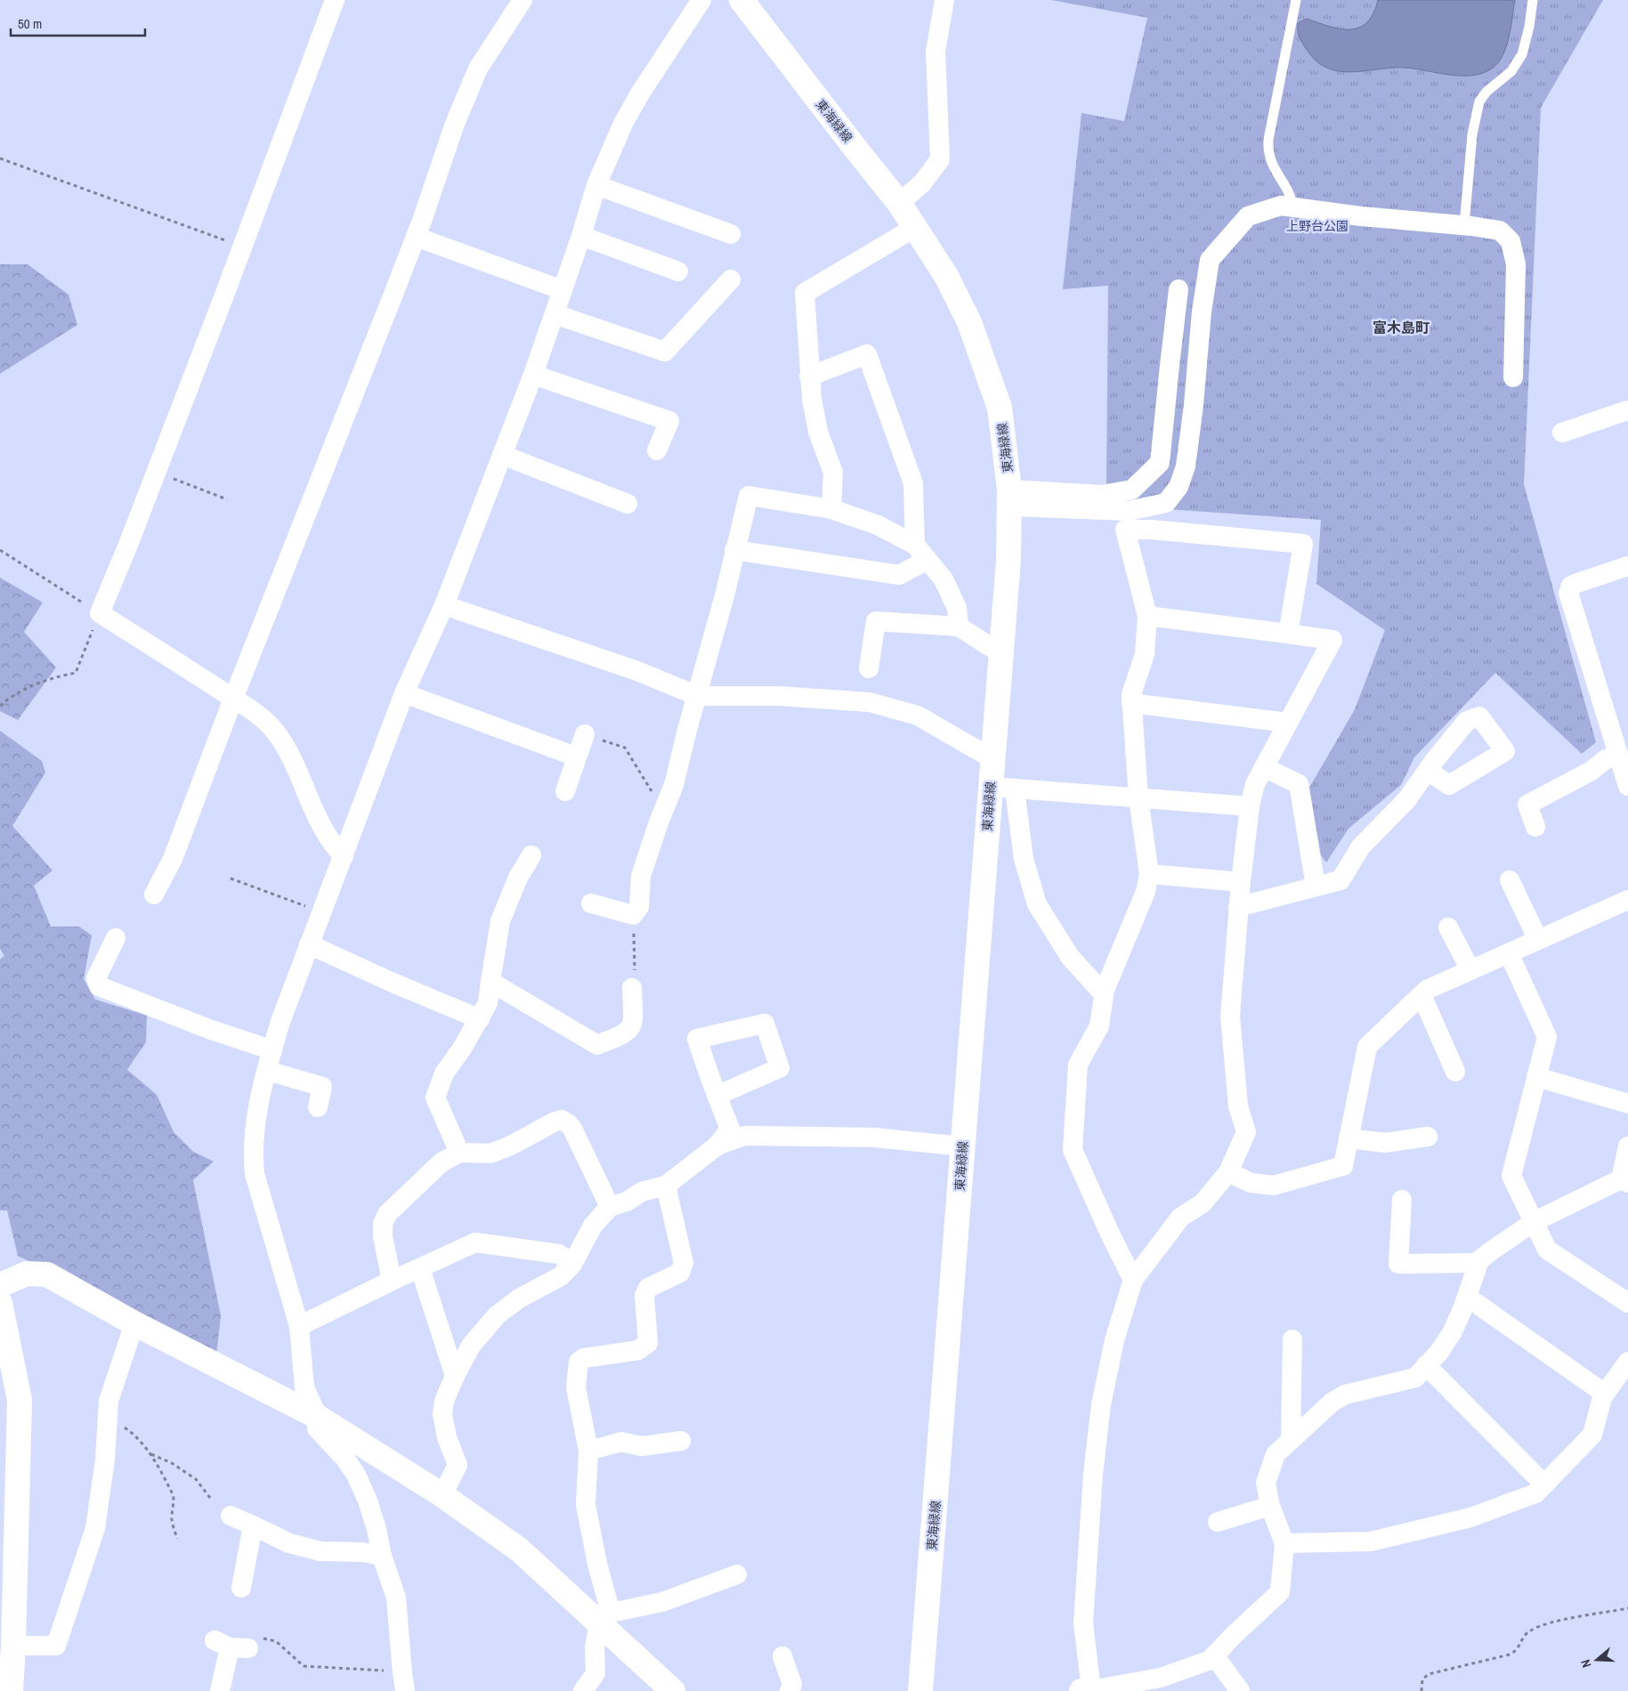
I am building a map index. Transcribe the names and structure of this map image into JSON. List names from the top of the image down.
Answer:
{
  "streets": {
    "main road": ["東海緑線"]
  },
  "districts": ["富木島町"],
  "parks": ["上野台公園"],
  "scale_bar": "50 m",
  "north": "left"
}
